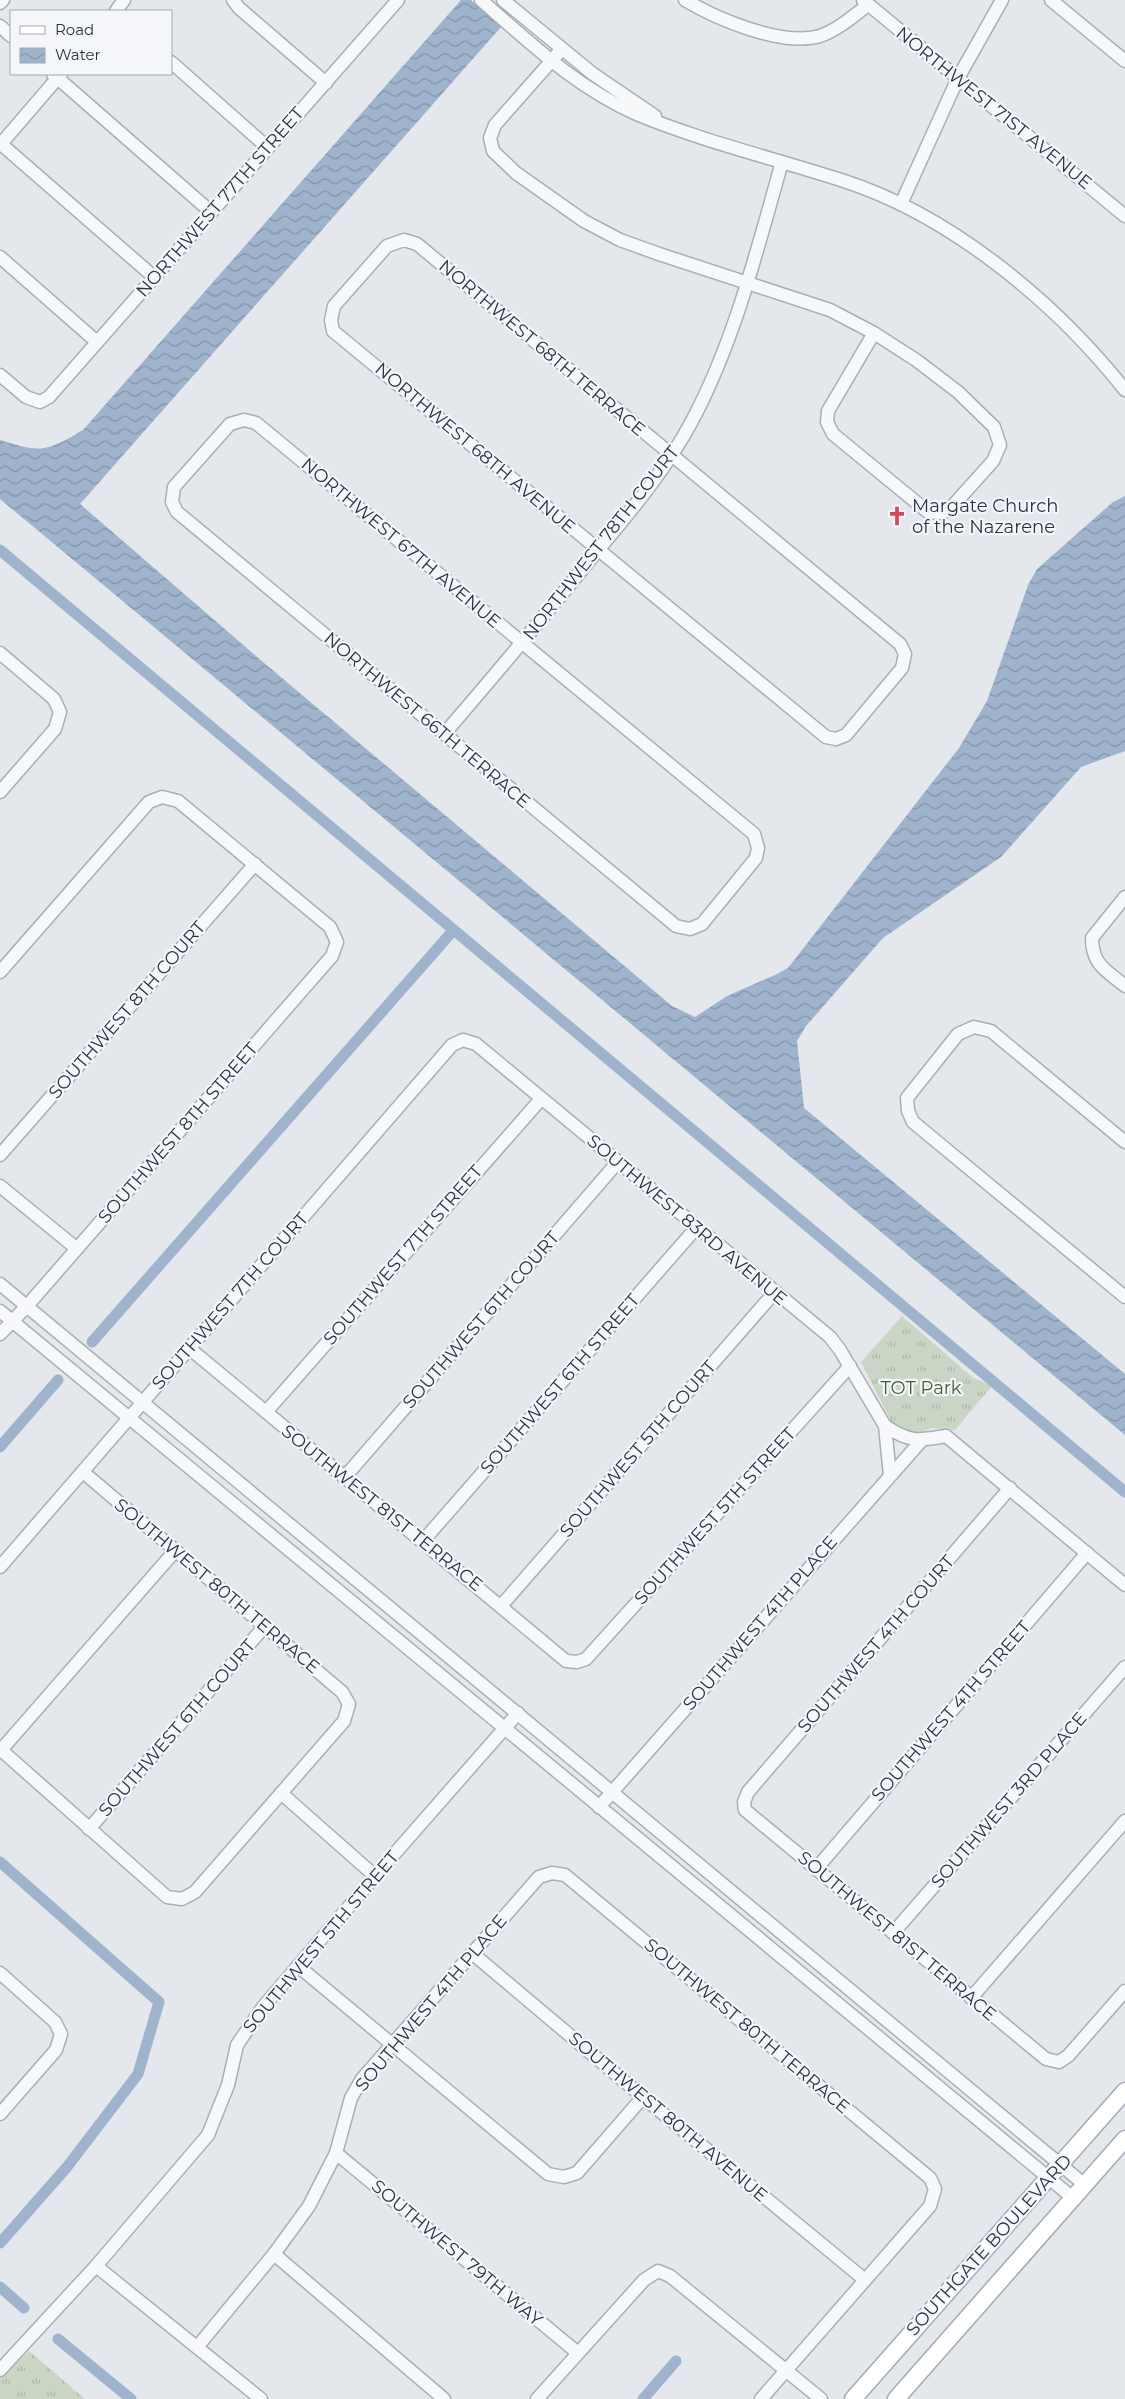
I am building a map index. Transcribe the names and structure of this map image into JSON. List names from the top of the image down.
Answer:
{
  "streets": {
    "main road": ["SOUTHGATE BOULEVARD"],
    "street": [
      "NORTHWEST 71ST AVENUE",
      "NORTHWEST 77TH STREET",
      "NORTHWEST 68TH TERRACE",
      "NORTHWEST 68TH AVENUE",
      "NORTHWEST 67TH AVENUE",
      "NORTHWEST 78TH COURT",
      "NORTHWEST 66TH TERRACE",
      "SOUTHWEST 8TH COURT",
      "SOUTHWEST 8TH STREET",
      "SOUTHWEST 83RD AVENUE",
      "SOUTHWEST 7TH STREET",
      "SOUTHWEST 7TH COURT",
      "SOUTHWEST 6TH COURT",
      "SOUTHWEST 6TH STREET",
      "SOUTHWEST 5TH COURT",
      "SOUTHWEST 81ST TERRACE",
      "SOUTHWEST 5TH STREET",
      "SOUTHWEST 80TH TERRACE",
      "SOUTHWEST 4TH PLACE",
      "SOUTHWEST 4TH COURT",
      "SOUTHWEST 4TH STREET",
      "SOUTHWEST 3RD PLACE",
      "SOUTHWEST 80TH AVENUE",
      "SOUTHWEST 79TH WAY"
    ]
  },
  "crossings": [
    ["NORTHWEST 68TH TERRACE", "NORTHWEST 68TH AVENUE"],
    ["NORTHWEST 68TH TERRACE", "NORTHWEST 78TH COURT"],
    ["NORTHWEST 68TH AVENUE", "NORTHWEST 78TH COURT"],
    ["NORTHWEST 67TH AVENUE", "NORTHWEST 78TH COURT"],
    ["NORTHWEST 67TH AVENUE", "NORTHWEST 66TH TERRACE"],
    ["NORTHWEST 78TH COURT", "NORTHWEST 66TH TERRACE"],
    ["SOUTHWEST 8TH COURT", "SOUTHWEST 8TH STREET"],
    ["SOUTHWEST 83RD AVENUE", "SOUTHWEST 7TH STREET"],
    ["SOUTHWEST 83RD AVENUE", "SOUTHWEST 7TH COURT"],
    ["SOUTHWEST 83RD AVENUE", "SOUTHWEST 6TH COURT"],
    ["SOUTHWEST 83RD AVENUE", "SOUTHWEST 6TH STREET"],
    ["SOUTHWEST 83RD AVENUE", "SOUTHWEST 5TH COURT"],
    ["SOUTHWEST 83RD AVENUE", "SOUTHWEST 5TH STREET"],
    ["SOUTHWEST 83RD AVENUE", "SOUTHWEST 4TH PLACE"],
    ["SOUTHWEST 7TH STREET", "SOUTHWEST 81ST TERRACE"],
    ["SOUTHWEST 7TH COURT", "SOUTHWEST 81ST TERRACE"],
    ["SOUTHWEST 7TH COURT", "SOUTHWEST 80TH TERRACE"],
    ["SOUTHWEST 6TH COURT", "SOUTHWEST 81ST TERRACE"],
    ["SOUTHWEST 6TH COURT", "SOUTHWEST 80TH TERRACE"],
    ["SOUTHWEST 6TH STREET", "SOUTHWEST 81ST TERRACE"],
    ["SOUTHWEST 5TH COURT", "SOUTHWEST 81ST TERRACE"],
    ["SOUTHWEST 81ST TERRACE", "SOUTHWEST 5TH STREET"],
    ["SOUTHWEST 81ST TERRACE", "SOUTHWEST 4TH COURT"],
    ["SOUTHWEST 81ST TERRACE", "SOUTHWEST 4TH STREET"],
    ["SOUTHWEST 81ST TERRACE", "SOUTHWEST 3RD PLACE"],
    ["SOUTHWEST 80TH TERRACE", "SOUTHWEST 4TH PLACE"],
    ["SOUTHWEST 80TH TERRACE", "SOUTHWEST 80TH AVENUE"],
    ["SOUTHWEST 4TH PLACE", "SOUTHWEST 80TH AVENUE"],
    ["SOUTHWEST 4TH PLACE", "SOUTHWEST 79TH WAY"]
  ],
  "parks": ["TOT Park"],
  "places": {
    "church": ["Margate Church of the Nazarene"]
  },
  "legend": ["Road", "Water"]
}
